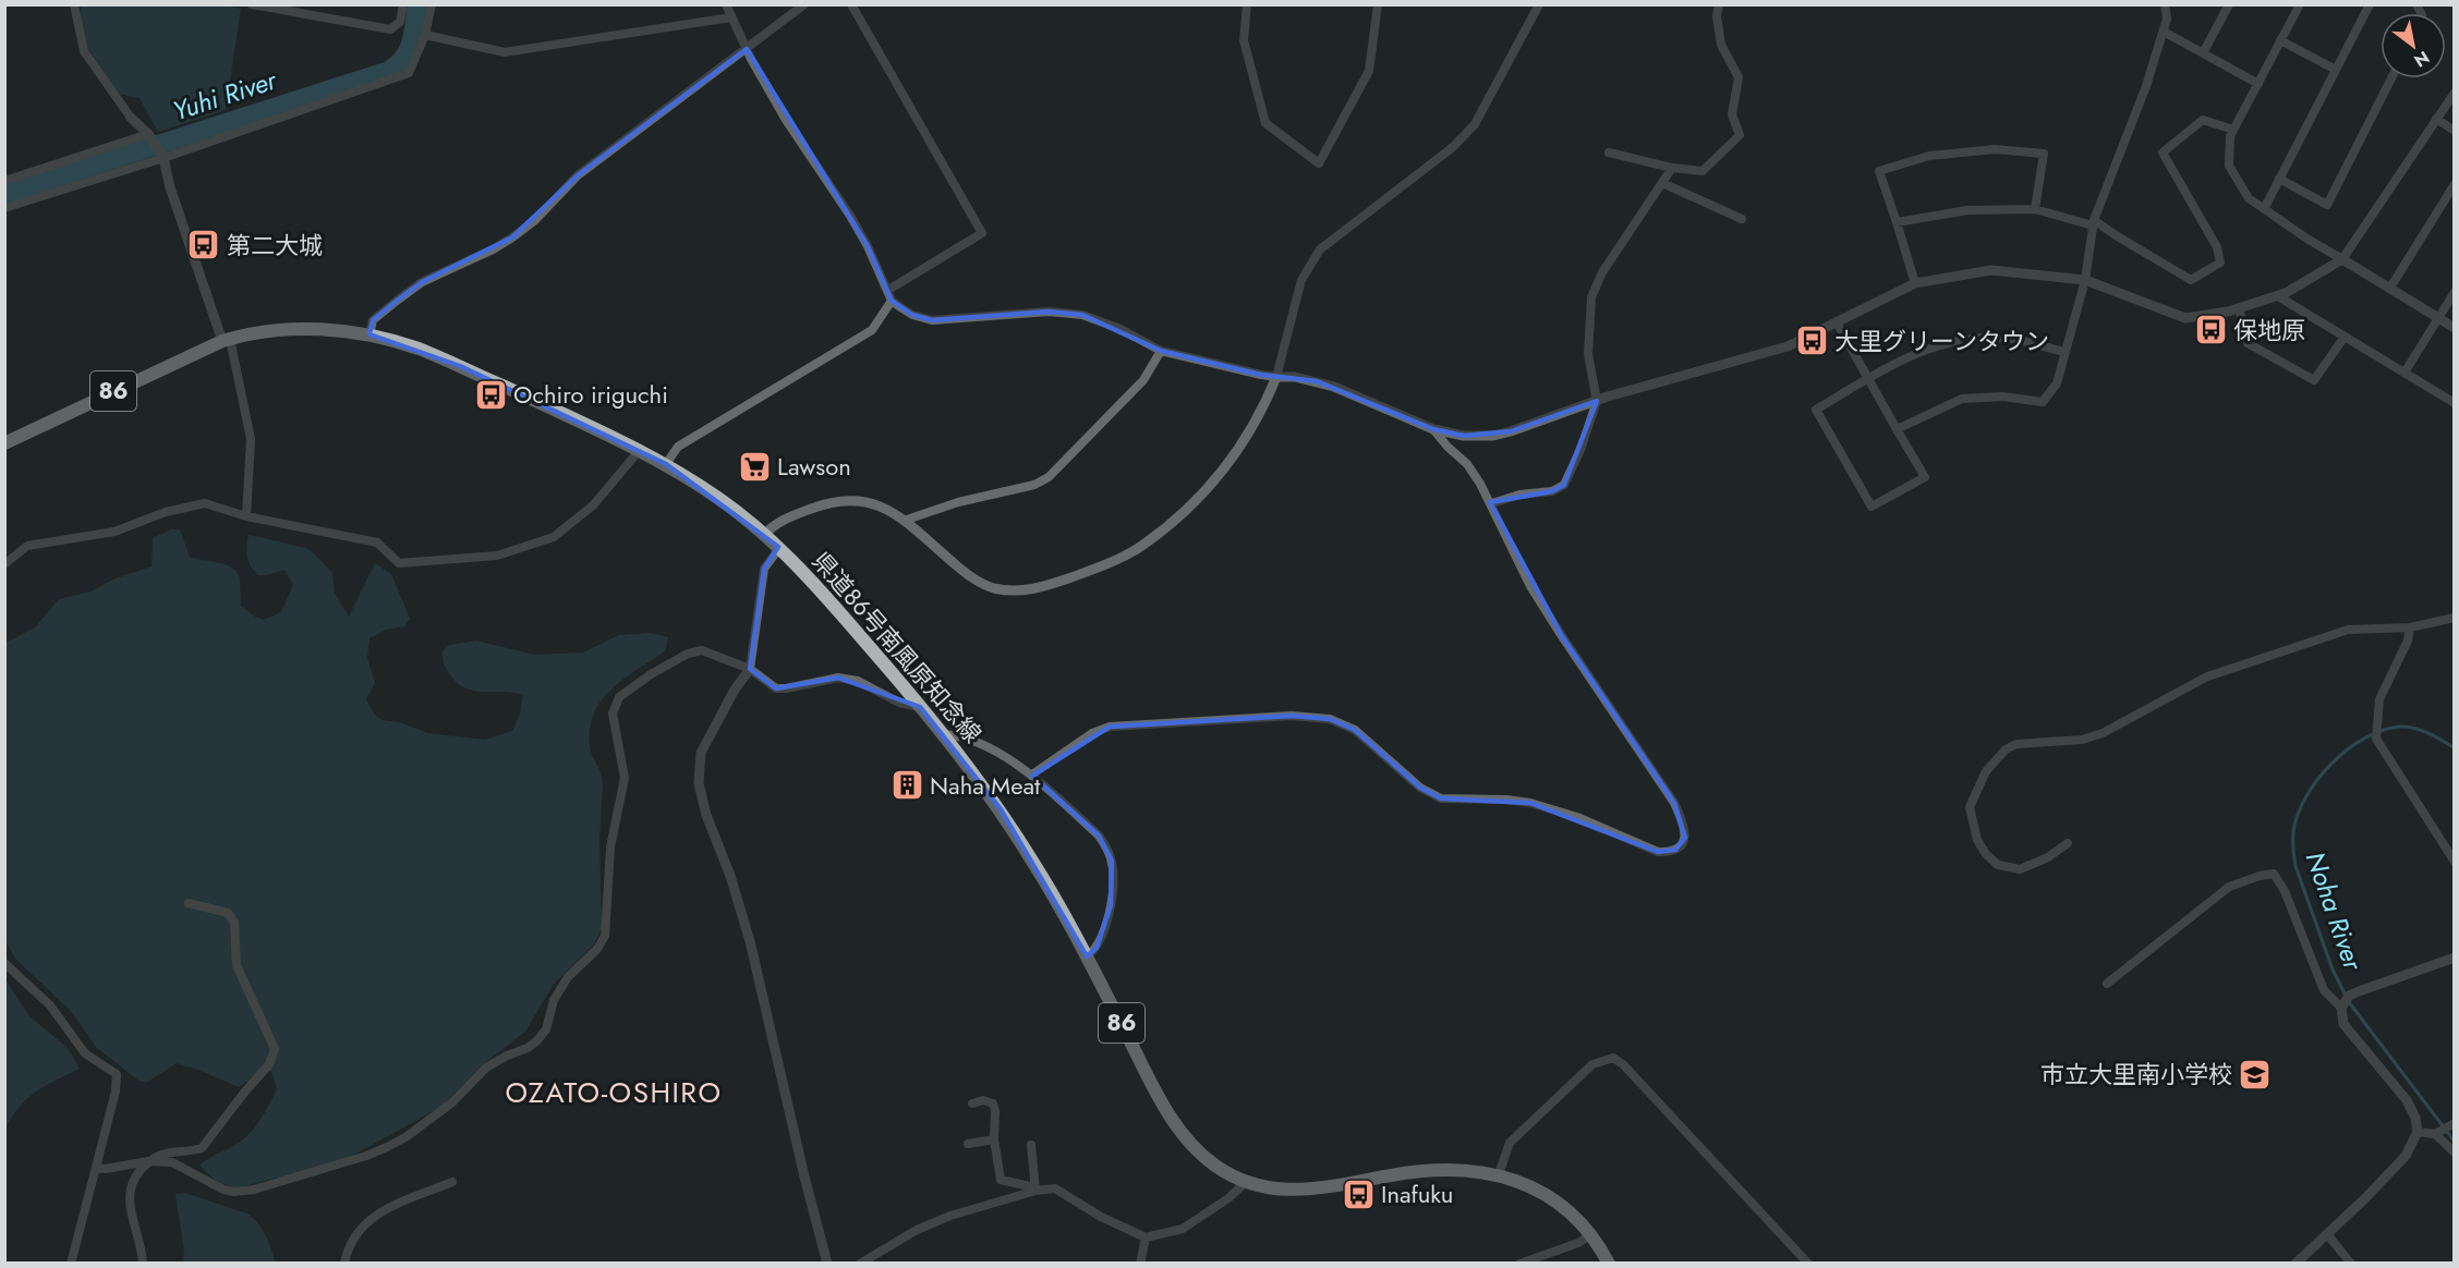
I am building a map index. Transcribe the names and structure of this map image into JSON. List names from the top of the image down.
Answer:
{
  "streets": {
    "main road": ["86", "県道86号南風原知念線"]
  },
  "districts": ["OZATO-OSHIRO"],
  "water": ["Yuhi River", "Noha River"],
  "places": {
    "bus stop": [
      "第二大城",
      "保地原",
      "大里グリーンタウン",
      "Ochiro iriguchi",
      "Inafuku"
    ],
    "supermarket": ["Lawson"],
    "building": ["Naha Meat"],
    "school or university": ["市立大里南小学校"]
  },
  "north": "bottom right"
}
